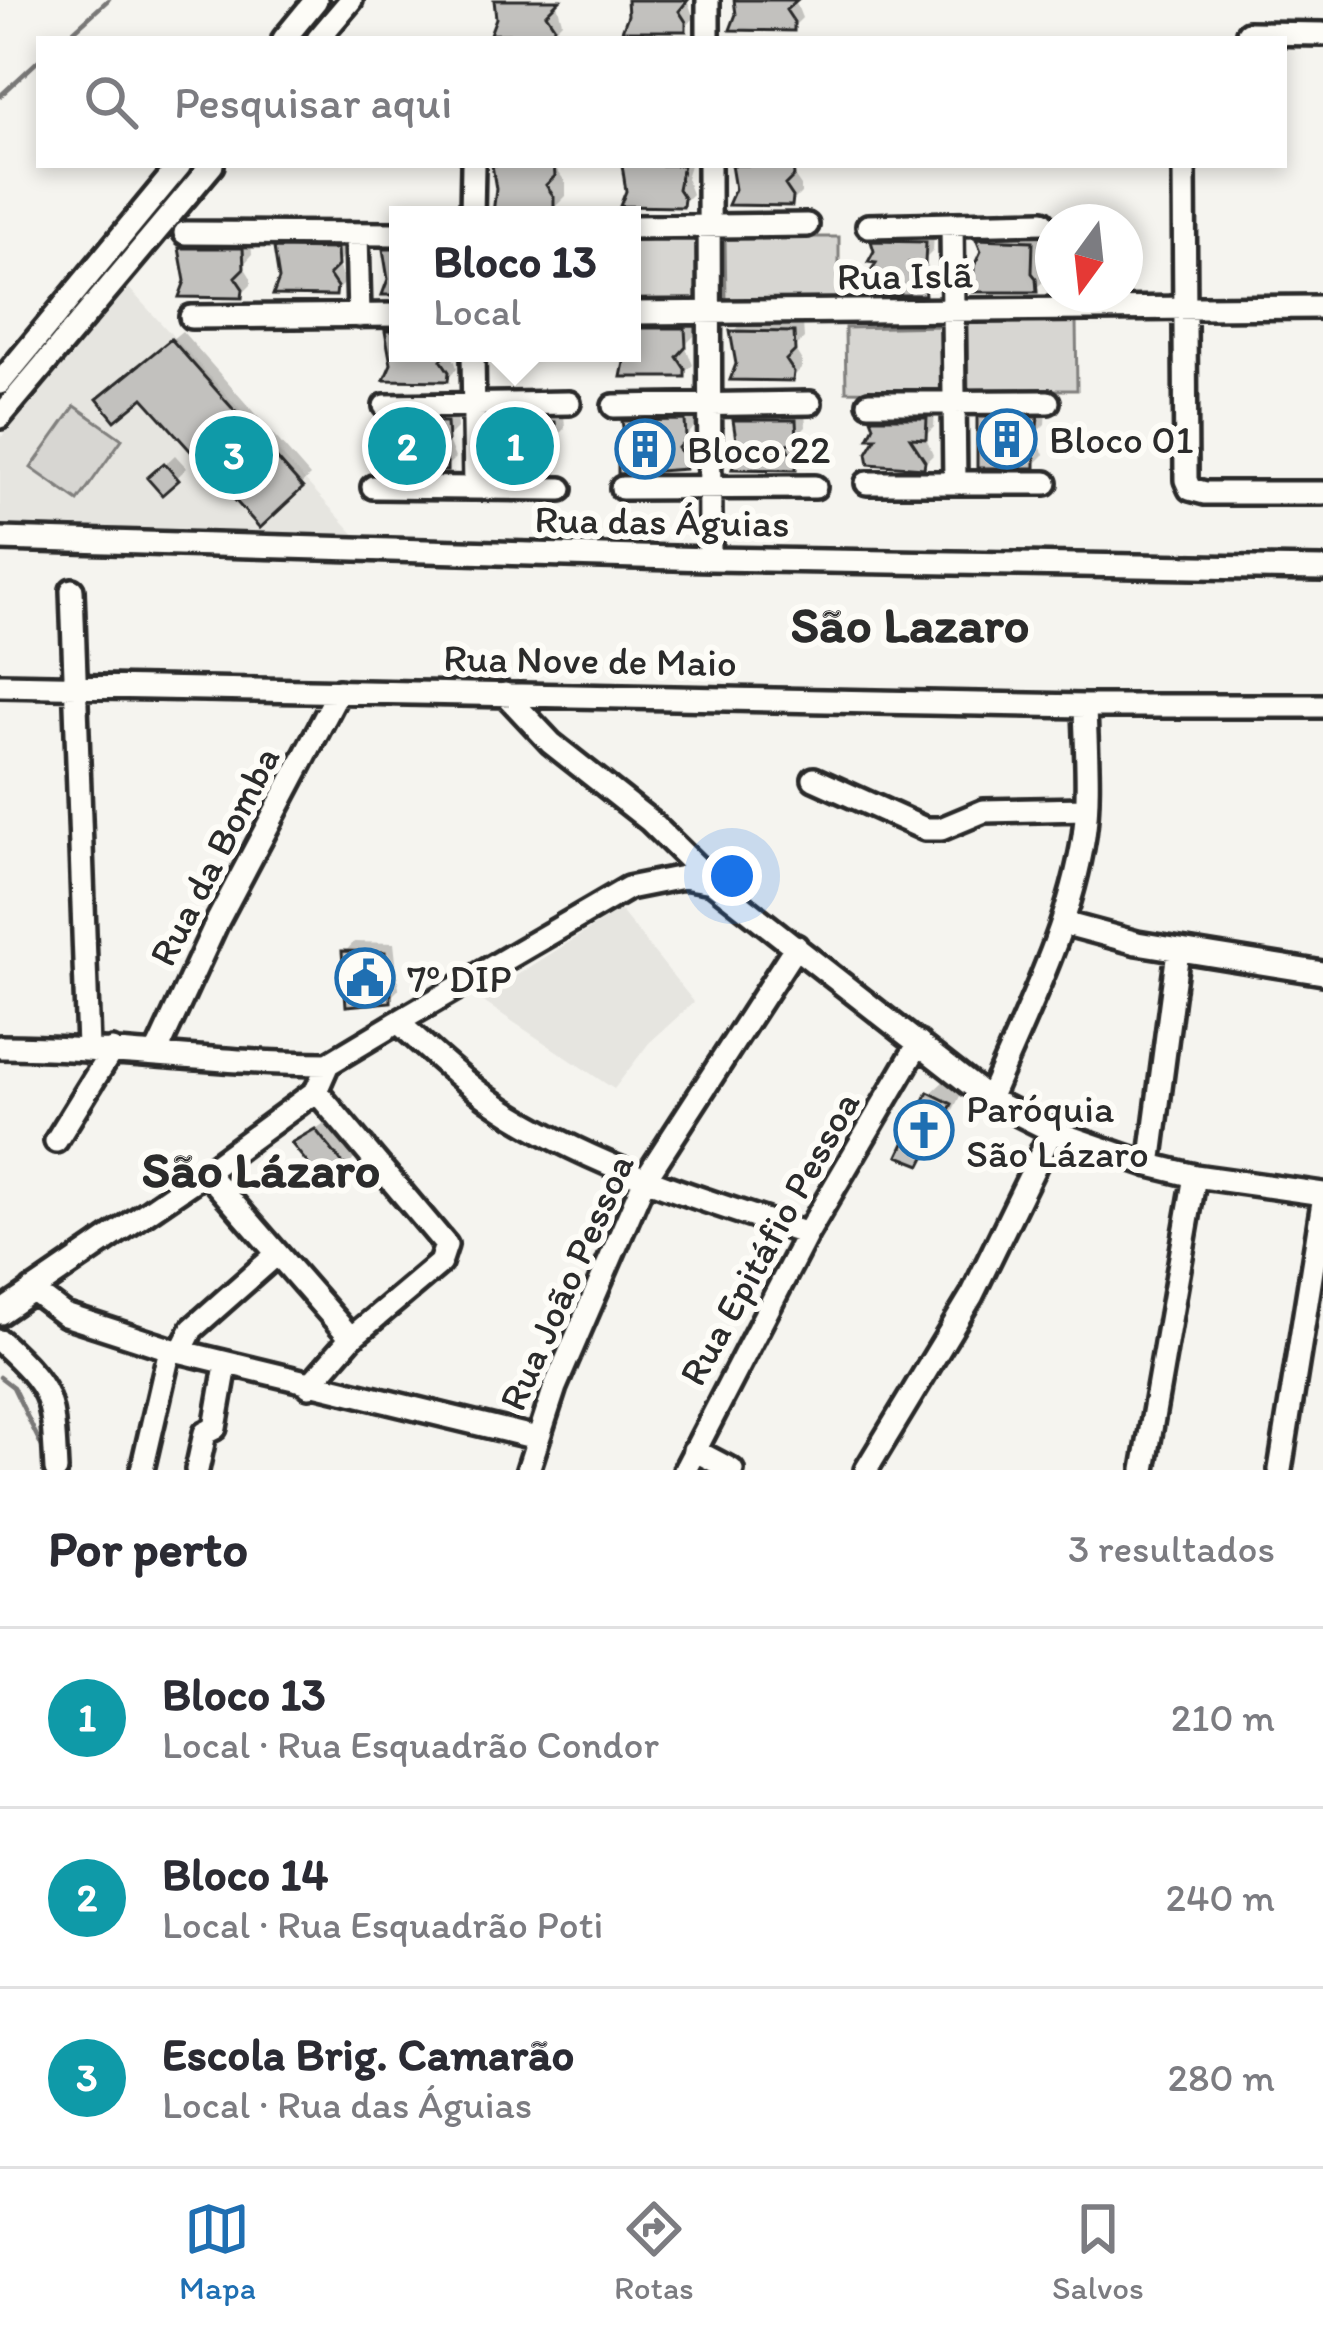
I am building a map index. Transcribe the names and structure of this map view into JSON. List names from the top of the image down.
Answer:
{
  "streets": {
    "street": [
      "Rua Islã",
      "Rua das Águias",
      "Rua Nove de Maio",
      "Rua da Bomba",
      "Rua Epitáfio Pessoa",
      "Rua João Pessoa"
    ]
  },
  "crossings": [
    ["Rua Nove de Maio", "Rua da Bomba"]
  ],
  "districts": ["São Lazaro", "São Lázaro"],
  "places": {
    "building": ["Bloco 01", "Bloco 22"],
    "public building": ["7º DIP"],
    "church": ["Paróquia São Lázaro"]
  },
  "north": "bottom",
  "page": {
    "search": "Pesquisar aqui",
    "popup": ["Bloco 13", "Local"],
    "pins": ["1", "2", "3"],
    "heading": ["Por perto", "3 resultados"],
    "list": [
      {
        "mark": "1",
        "name": "Bloco 13",
        "note": "Local · Rua Esquadrão Condor",
        "value": "210 m"
      },
      {
        "mark": "2",
        "name": "Bloco 14",
        "note": "Local · Rua Esquadrão Poti",
        "value": "240 m"
      },
      {
        "mark": "3",
        "name": "Escola Brig. Camarão",
        "note": "Local · Rua das Águias",
        "value": "280 m"
      }
    ],
    "nav": ["Mapa", "Rotas", "Salvos"]
  }
}
